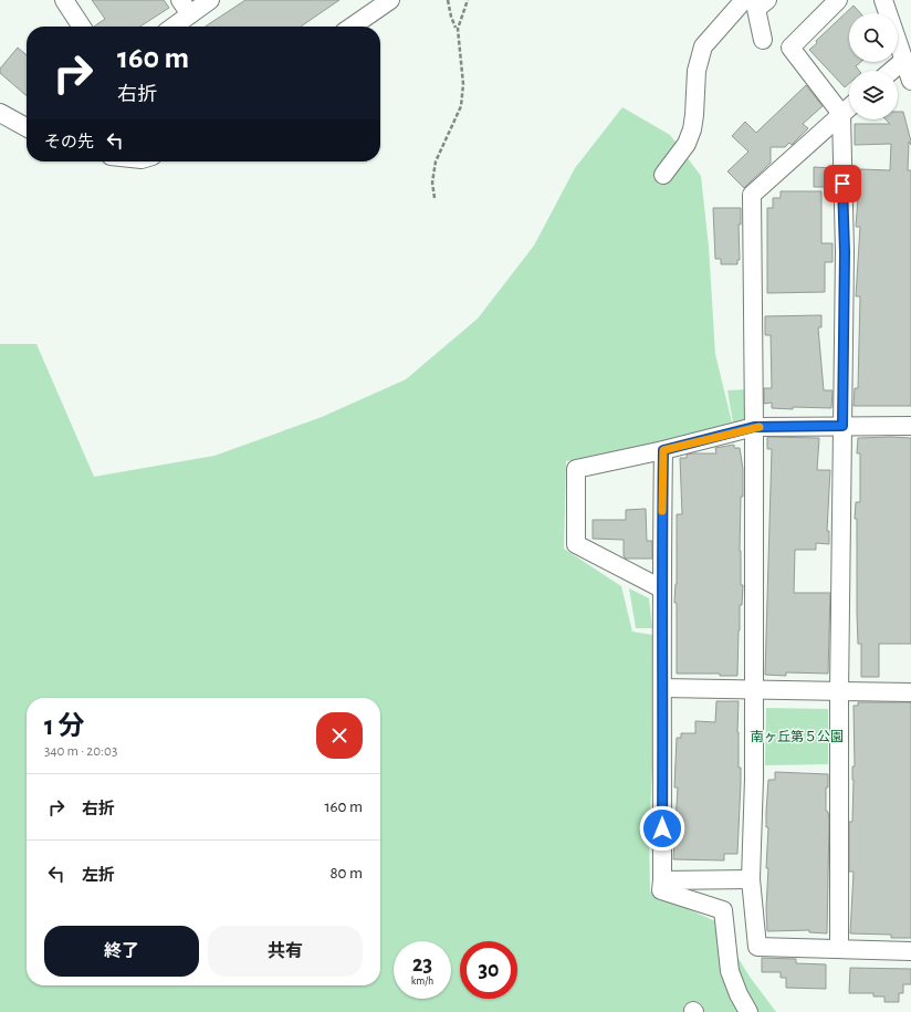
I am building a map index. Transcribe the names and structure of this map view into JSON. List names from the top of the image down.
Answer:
{
  "parks": ["南ヶ丘第５公園"],
  "page": {
    "turn": ["160 m", "右折"],
    "then": "その先",
    "heading": ["1 分", "340 m · 20:03"],
    "list": [
      {
        "name": "右折",
        "value": "160 m"
      },
      {
        "name": "左折",
        "value": "80 m"
      }
    ],
    "buttons": ["終了", "共有"],
    "speed": "23 km/h",
    "limit": "30"
  }
}
